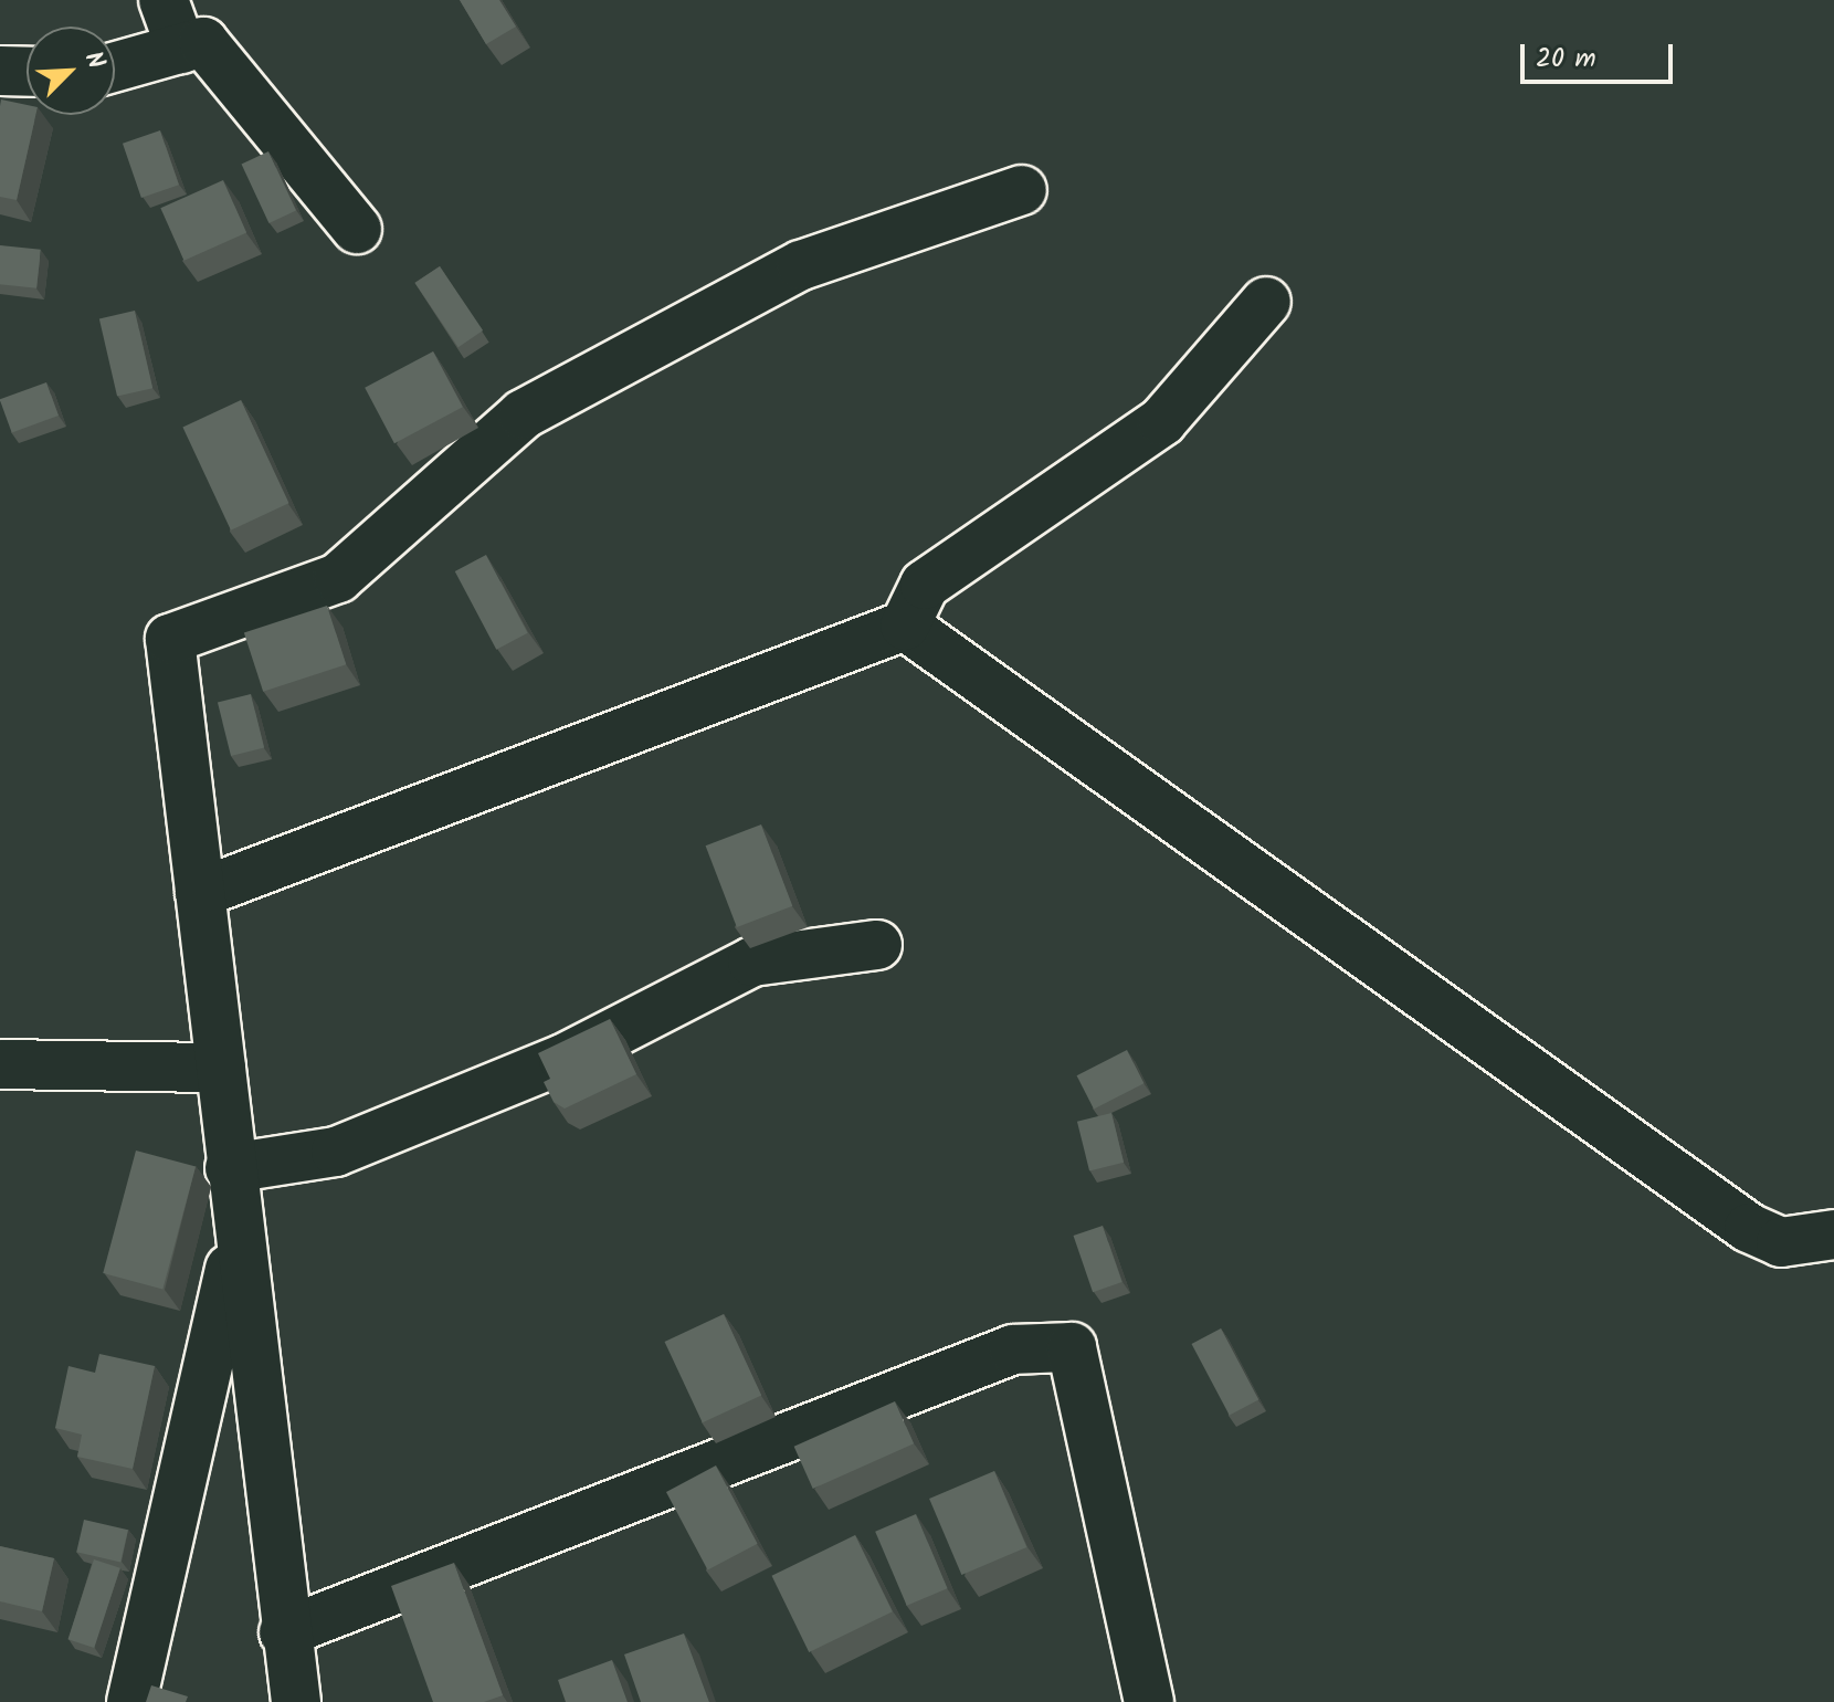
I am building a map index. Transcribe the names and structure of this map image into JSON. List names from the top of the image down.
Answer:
{
  "scale_bar": "20 m",
  "north": "top right"
}
